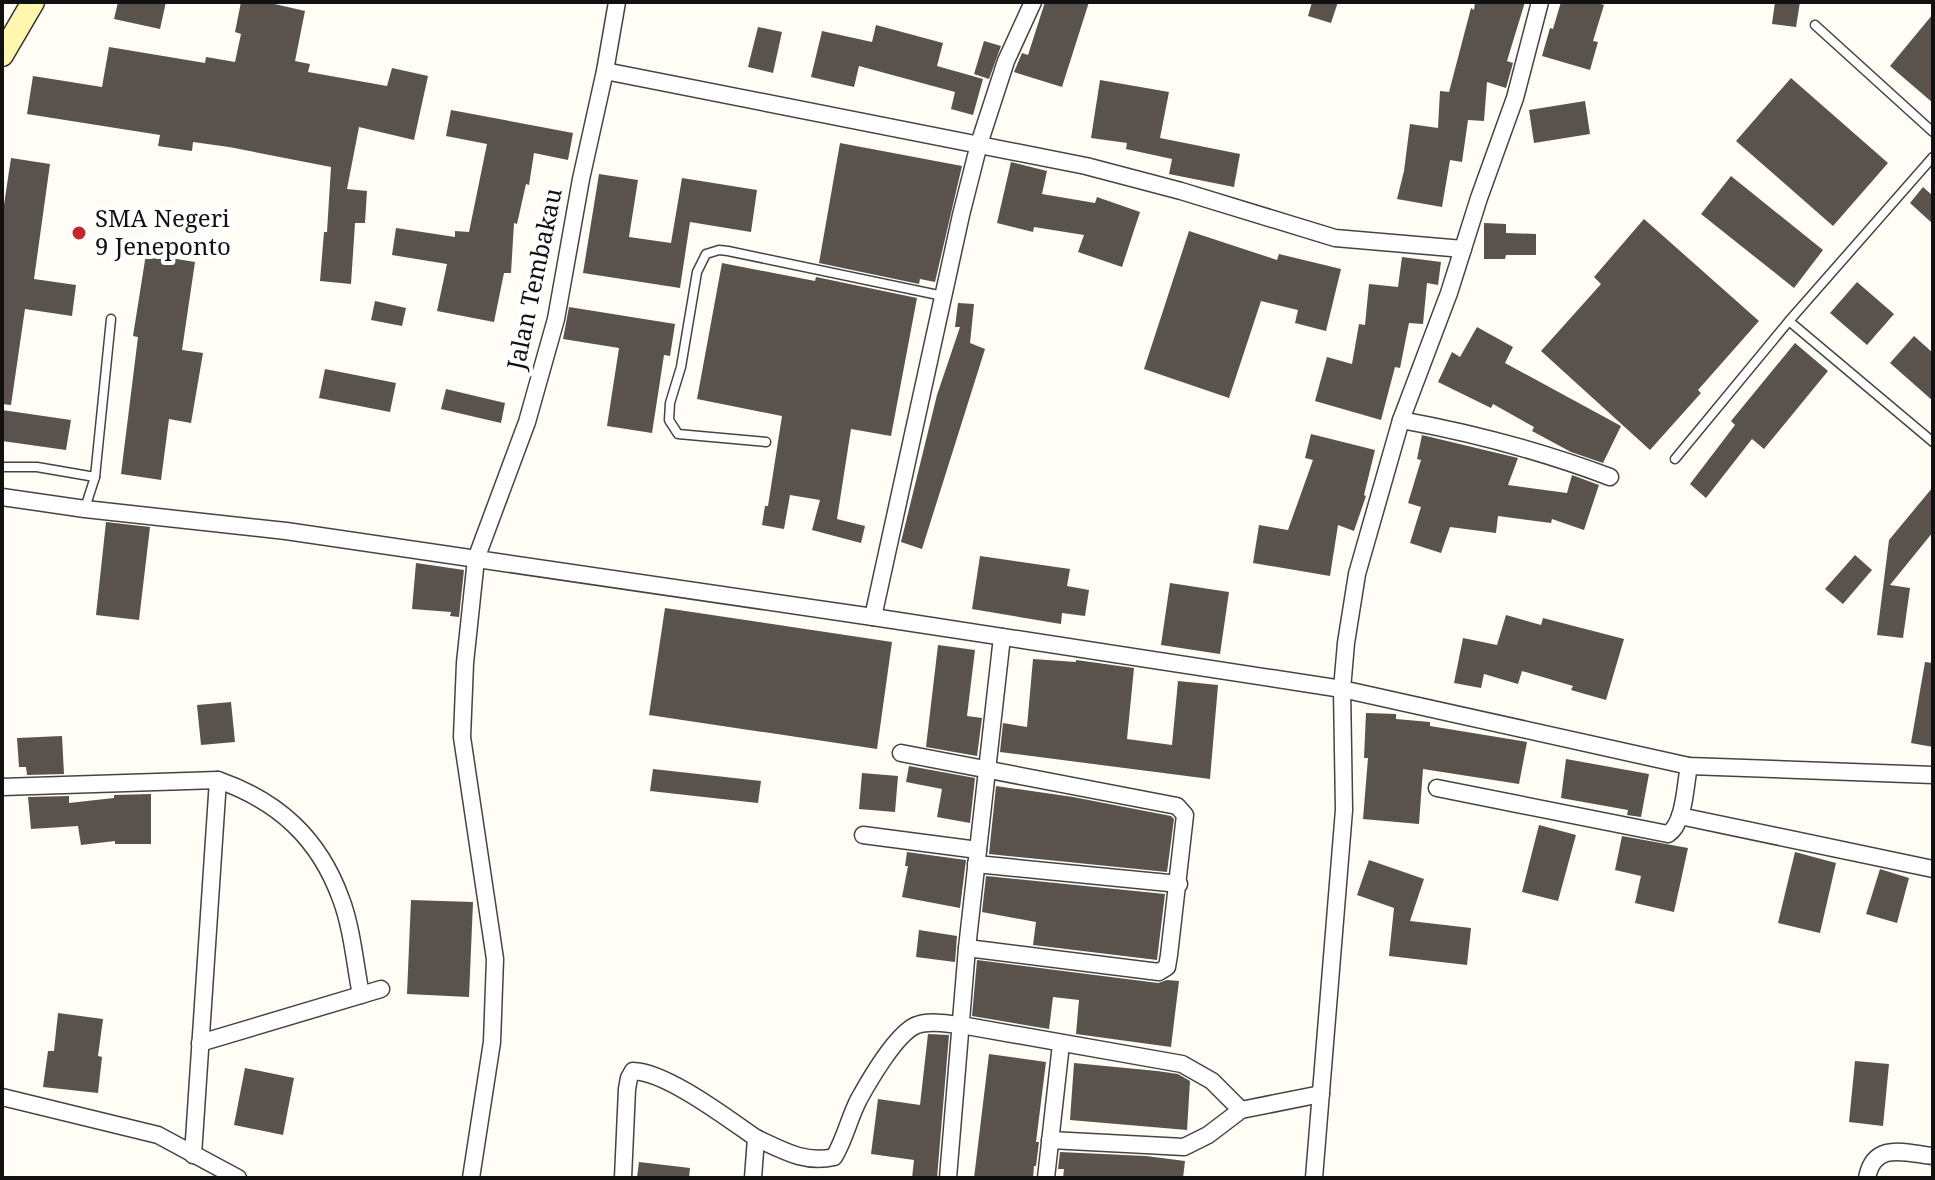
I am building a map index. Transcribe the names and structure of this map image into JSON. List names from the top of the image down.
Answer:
{
  "streets": {
    "street": ["Jalan Tembakau"]
  },
  "places": ["SMA Negeri 9 Jeneponto"]
}
